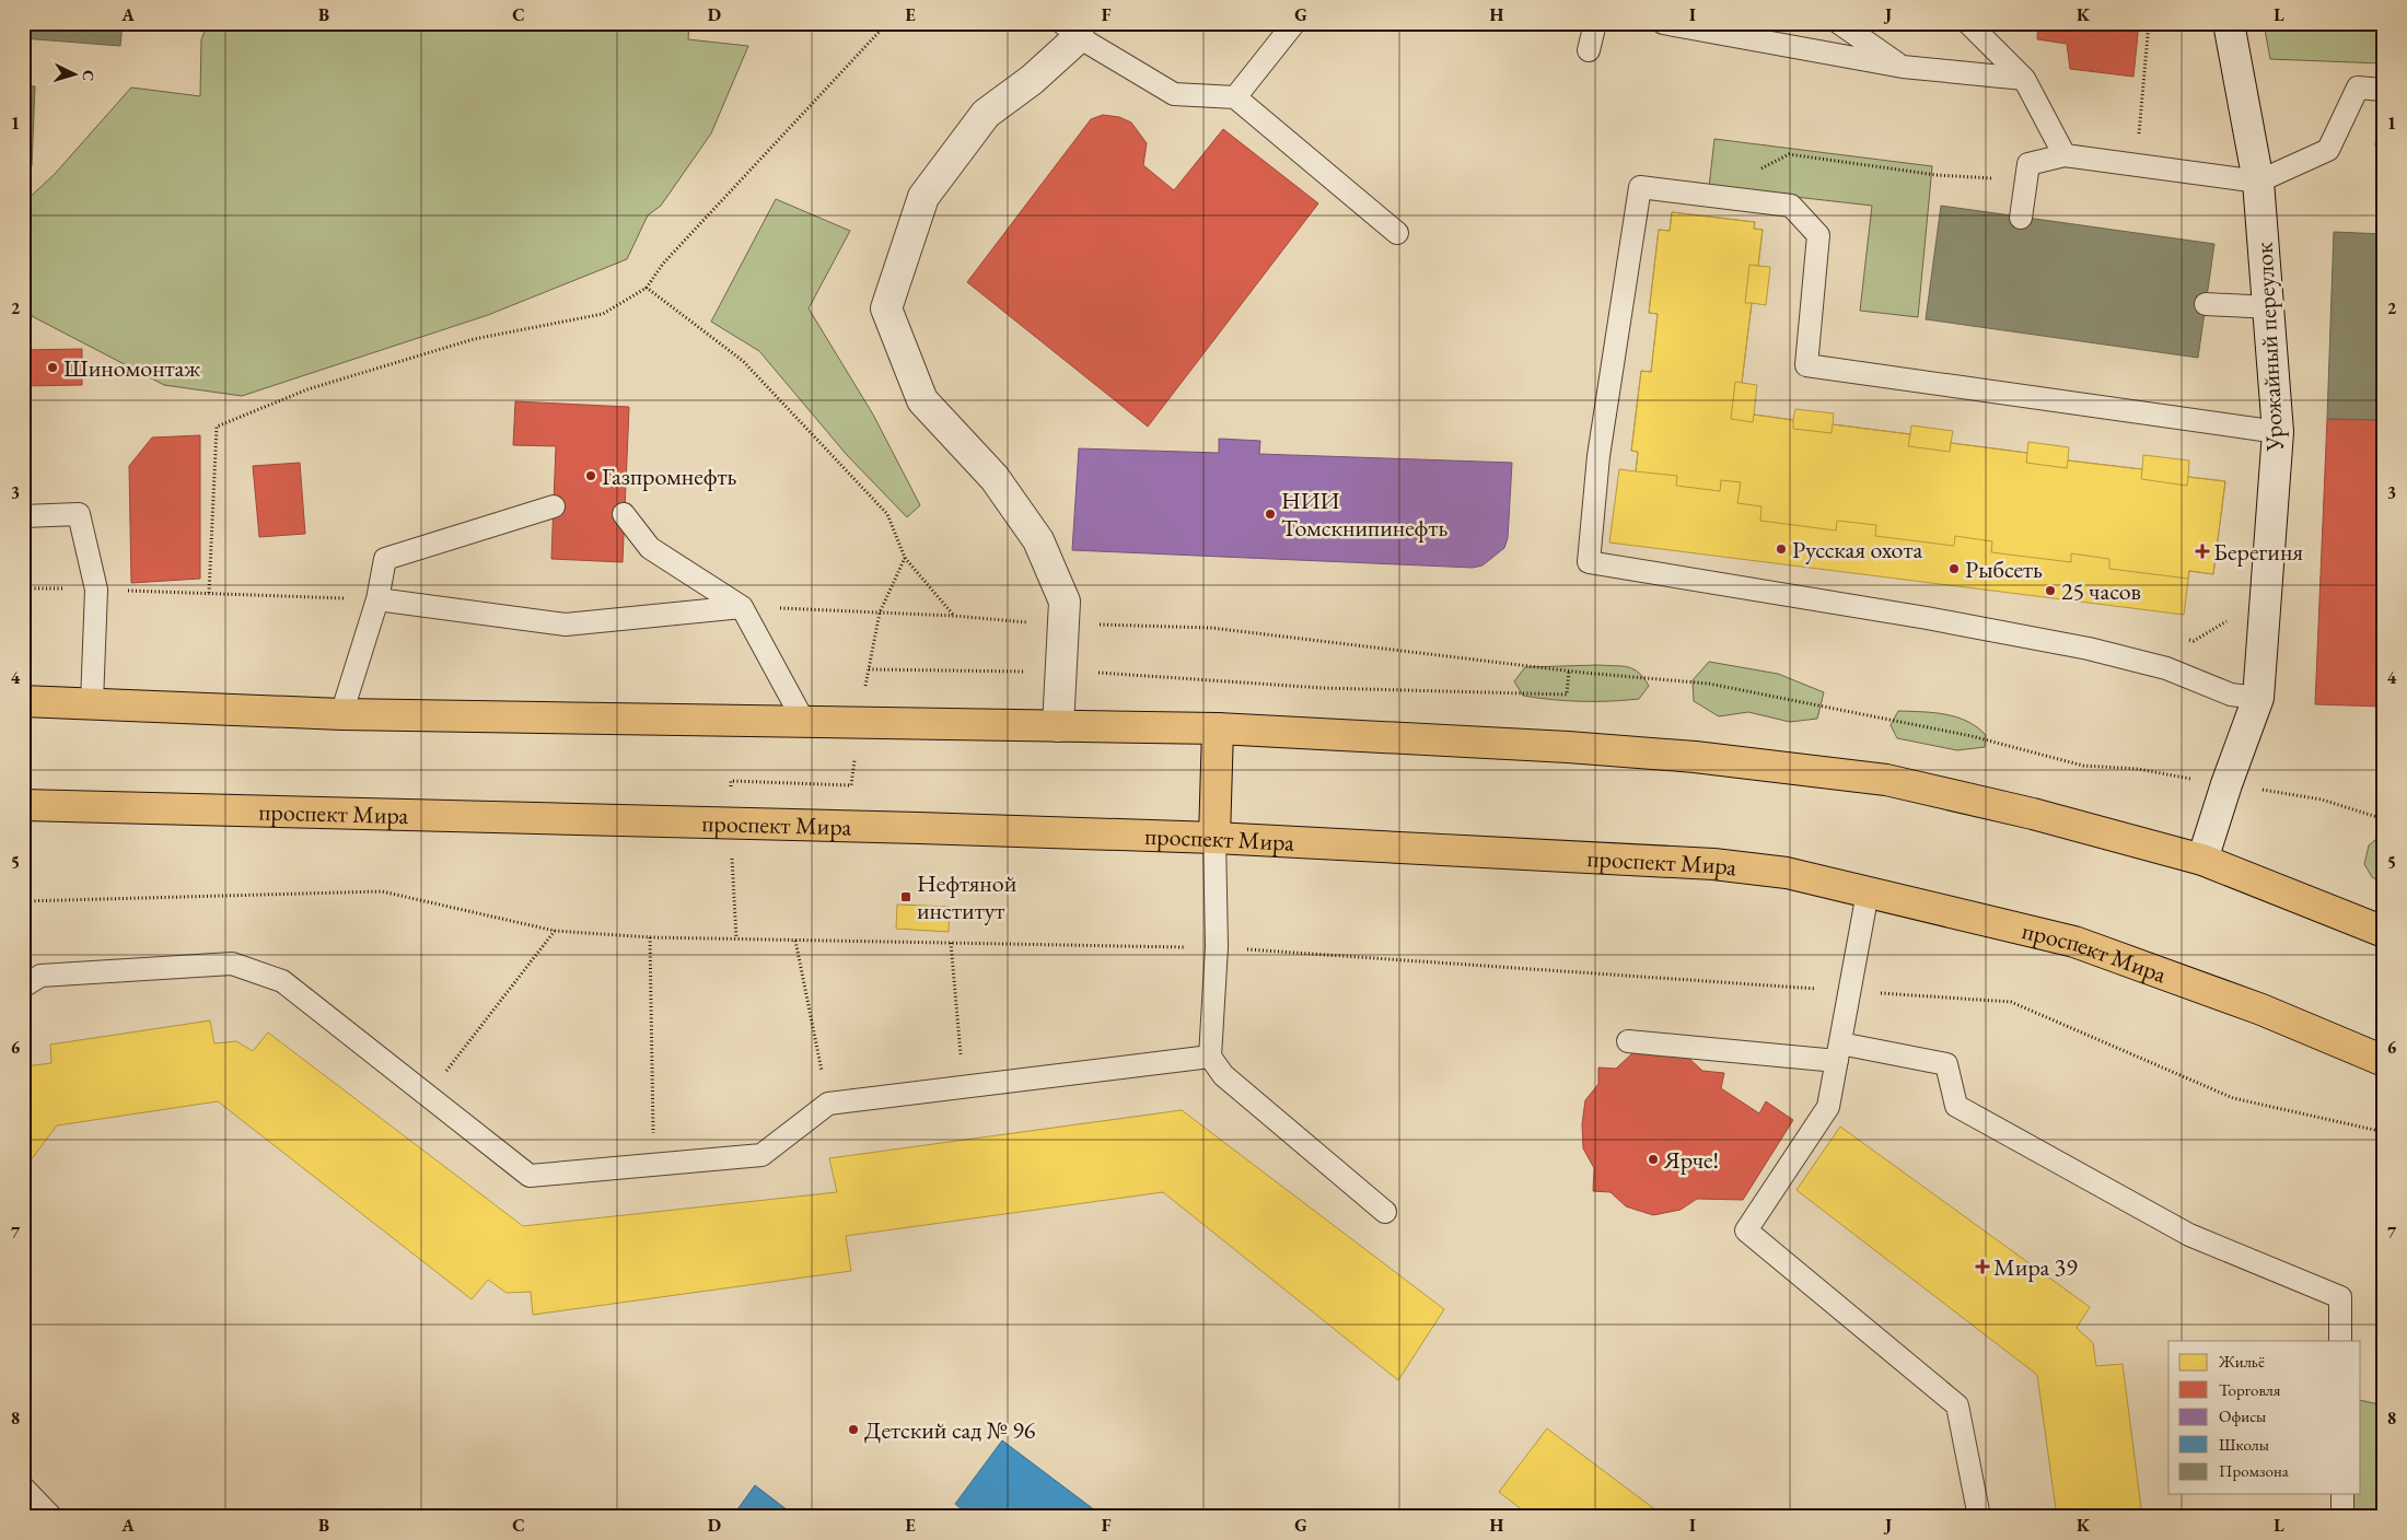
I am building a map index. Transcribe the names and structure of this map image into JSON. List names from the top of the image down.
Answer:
{
  "streets": {
    "main road": ["проспект Мира"],
    "street": ["Урожайный переулок"]
  },
  "places": {
    "other": [
      "Шиномонтаж",
      "Газпромнефть",
      "НИИ Томскнипинефть",
      "Русская охота",
      "Рыбсеть",
      "25 часов",
      "Ярче!",
      "Детский сад № 96"
    ],
    "health": ["Берегиня", "Мира 39"],
    "transit": ["Нефтяной институт"]
  },
  "legend": [
    "Жильё",
    "Торговля",
    "Офисы",
    "Школы",
    "Промзона"
  ],
  "north": "right",
  "grid": {
    "columns": [
      "A",
      "B",
      "C",
      "D",
      "E",
      "F",
      "G",
      "H",
      "I",
      "J",
      "K",
      "L"
    ],
    "rows": [
      "1",
      "2",
      "3",
      "4",
      "5",
      "6",
      "7",
      "8"
    ]
  }
}
